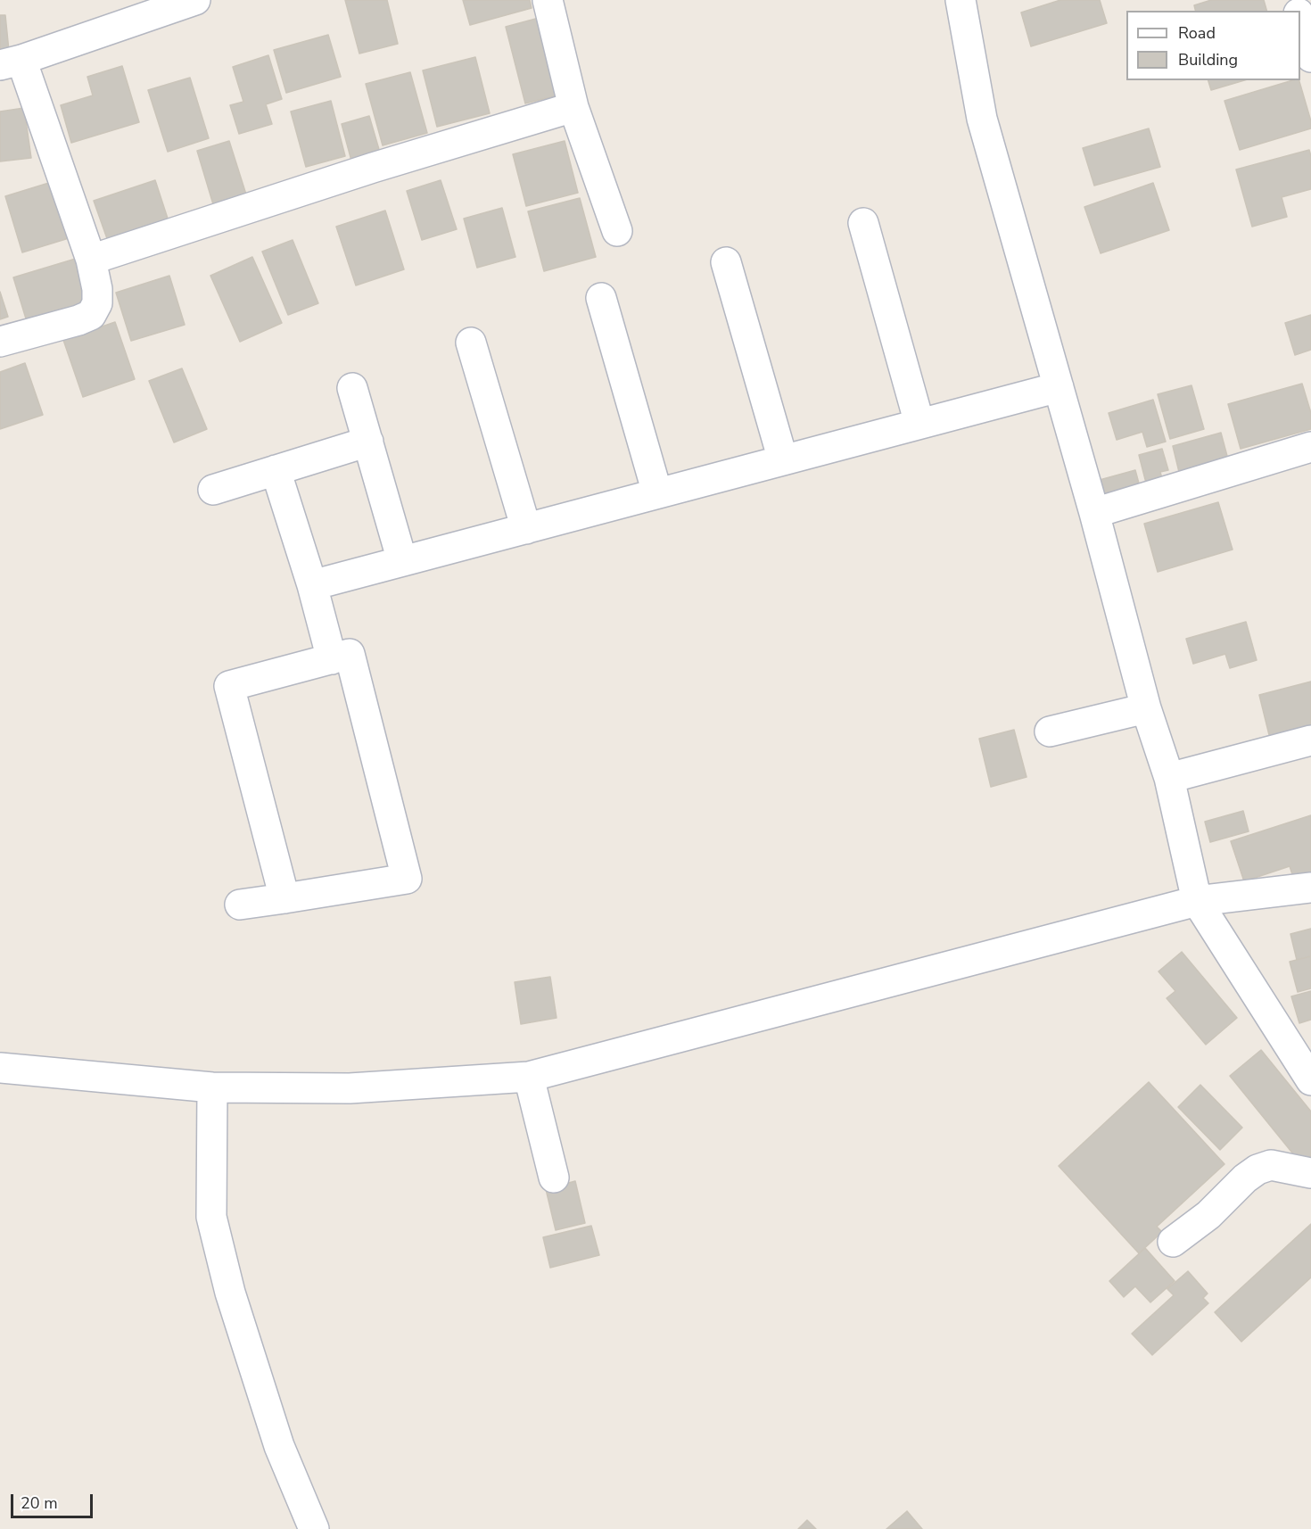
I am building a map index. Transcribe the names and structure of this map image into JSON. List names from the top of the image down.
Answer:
{
  "legend": ["Road", "Building"],
  "scale_bar": "20 m"
}
